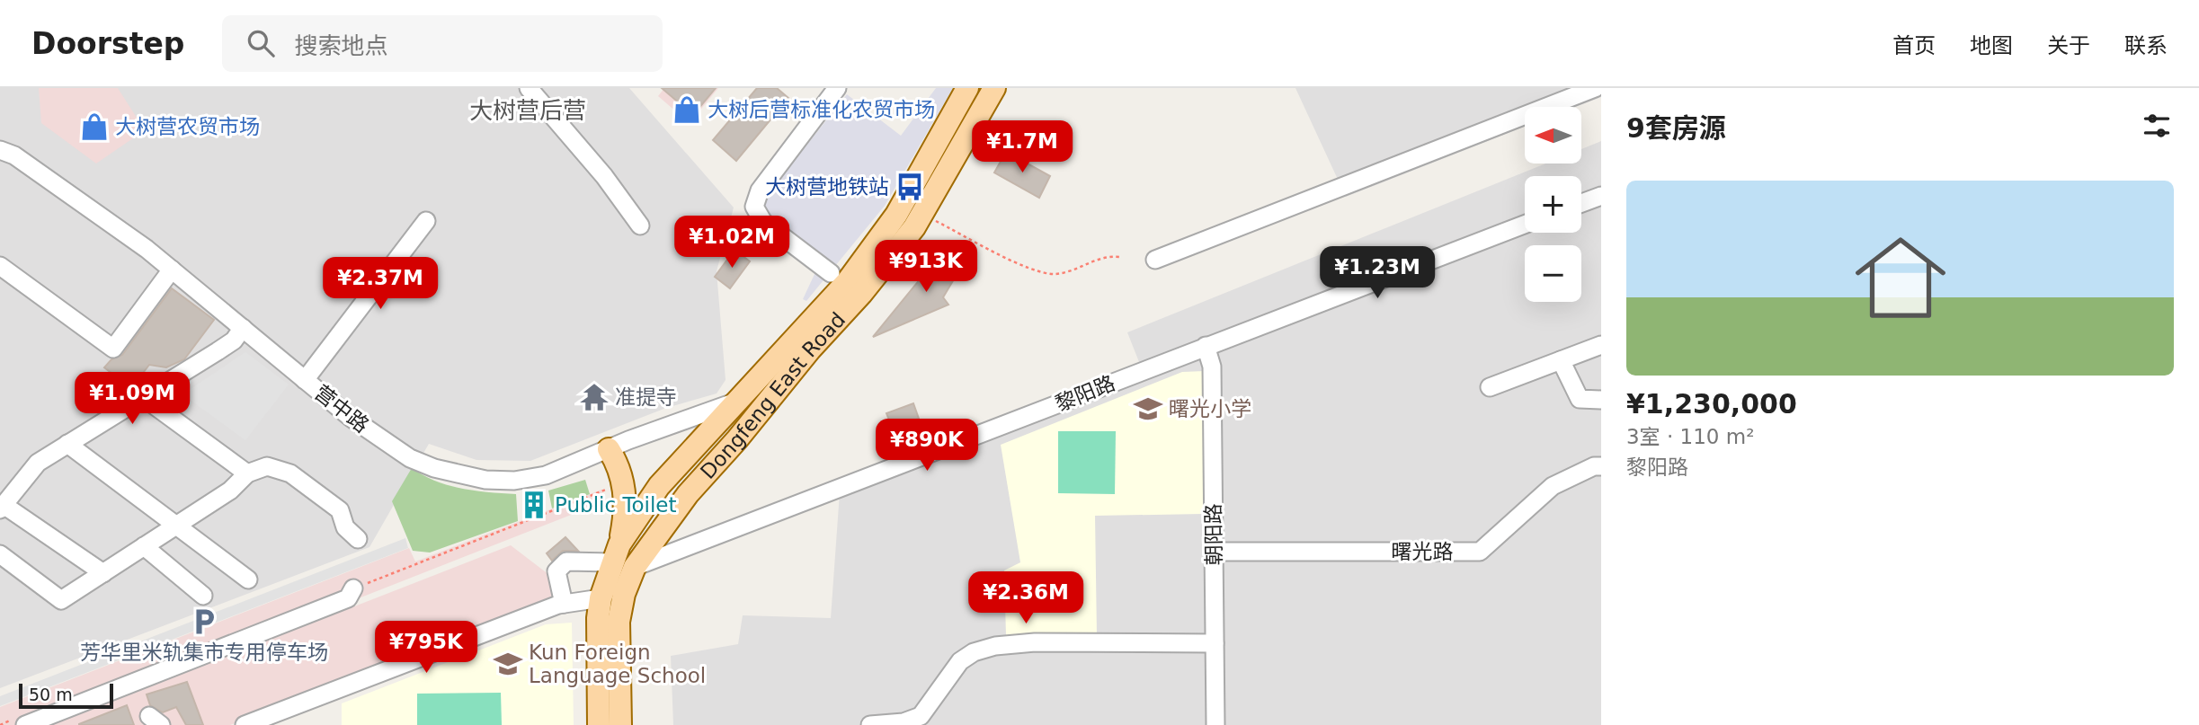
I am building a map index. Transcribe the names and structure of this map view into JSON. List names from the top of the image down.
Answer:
{
  "streets": {
    "main road": ["Dongfeng East Road"],
    "street": [
      "黎阳路",
      "营中路",
      "朝阳路",
      "曙光路"
    ]
  },
  "crossings": [
    ["黎阳路", "Dongfeng East Road"],
    ["黎阳路", "朝阳路"],
    ["Dongfeng East Road", "营中路"],
    ["朝阳路", "曙光路"]
  ],
  "districts": ["大树营后营"],
  "places": {
    "shop": ["大树后营标准化农贸市场", "大树营农贸市场"],
    "bus stop": ["大树营地铁站"],
    "temple": ["准提寺"],
    "school or university": ["曙光小学", "Kun Foreign Language School"],
    "building": ["Public Toilet"],
    "parking": ["芳华里米轨集市专用停车场"]
  },
  "scale_bar": "50 m",
  "north": "left",
  "page": {
    "header": "Doorstep",
    "search": "搜索地点",
    "nav": [
      "首页",
      "地图",
      "关于",
      "联系"
    ],
    "heading": "9套房源",
    "map_buttons": ["+", "−"],
    "price": [
      "¥1.7M",
      "¥1.02M",
      "¥913K",
      "¥1.23M",
      "¥2.37M",
      "¥1.09M",
      "¥890K",
      "¥2.36M",
      "¥795K"
    ],
    "list": [
      {
        "name": "¥1,230,000",
        "note": "3室 · 110 m² · 黎阳路"
      }
    ],
    "scale": "50 m"
  }
}
